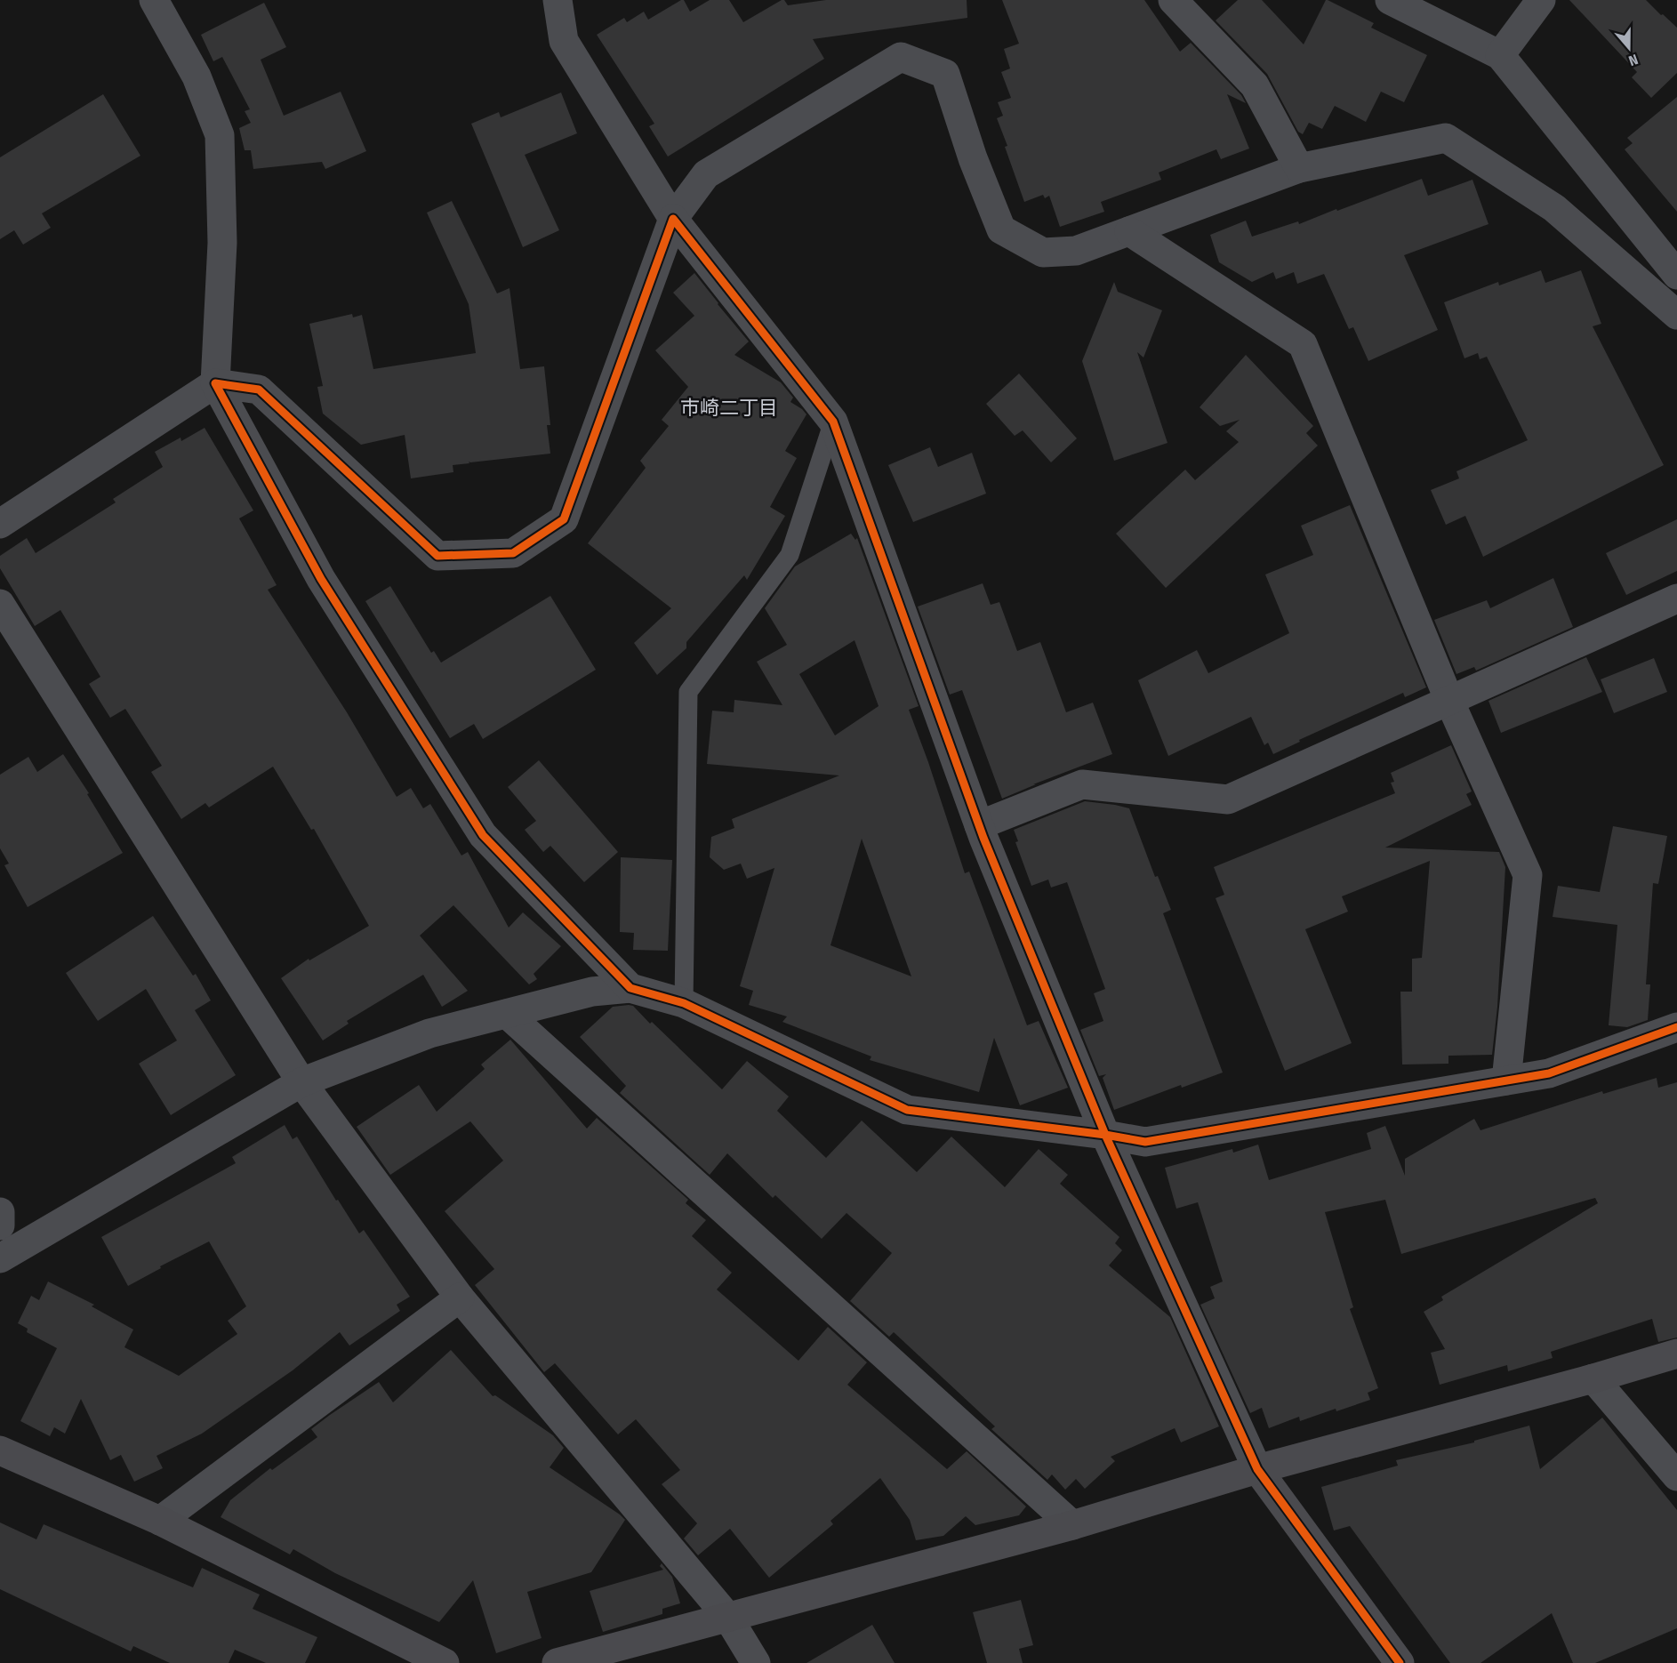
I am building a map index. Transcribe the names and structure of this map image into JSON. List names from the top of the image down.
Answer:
{
  "districts": ["市崎二丁目"],
  "north": "bottom"
}
